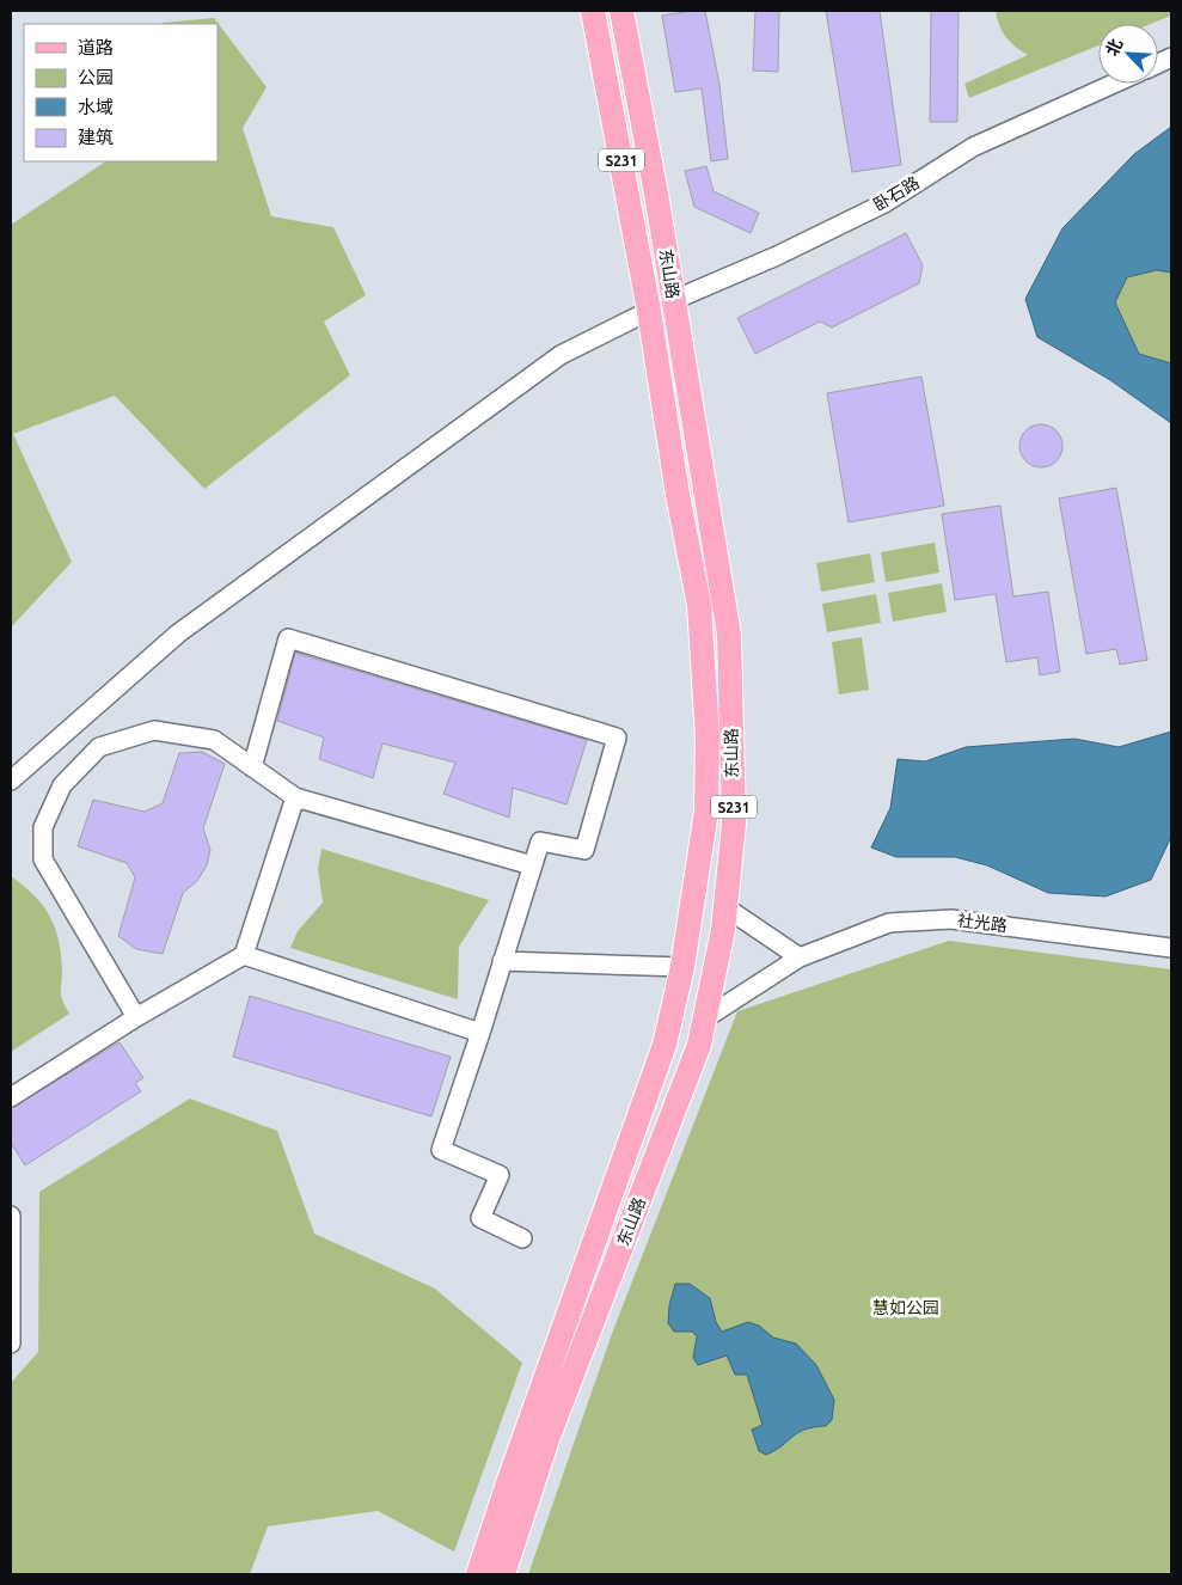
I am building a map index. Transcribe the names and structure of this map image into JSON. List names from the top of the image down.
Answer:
{
  "streets": {
    "main road": ["S231", "东山路"],
    "street": ["卧石路", "社光路"]
  },
  "crossings": [
    ["卧石路", "东山路"],
    ["东山路", "社光路"]
  ],
  "parks": ["慧如公园"],
  "legend": [
    "道路",
    "公园",
    "水域",
    "建筑"
  ],
  "north": "top left"
}
